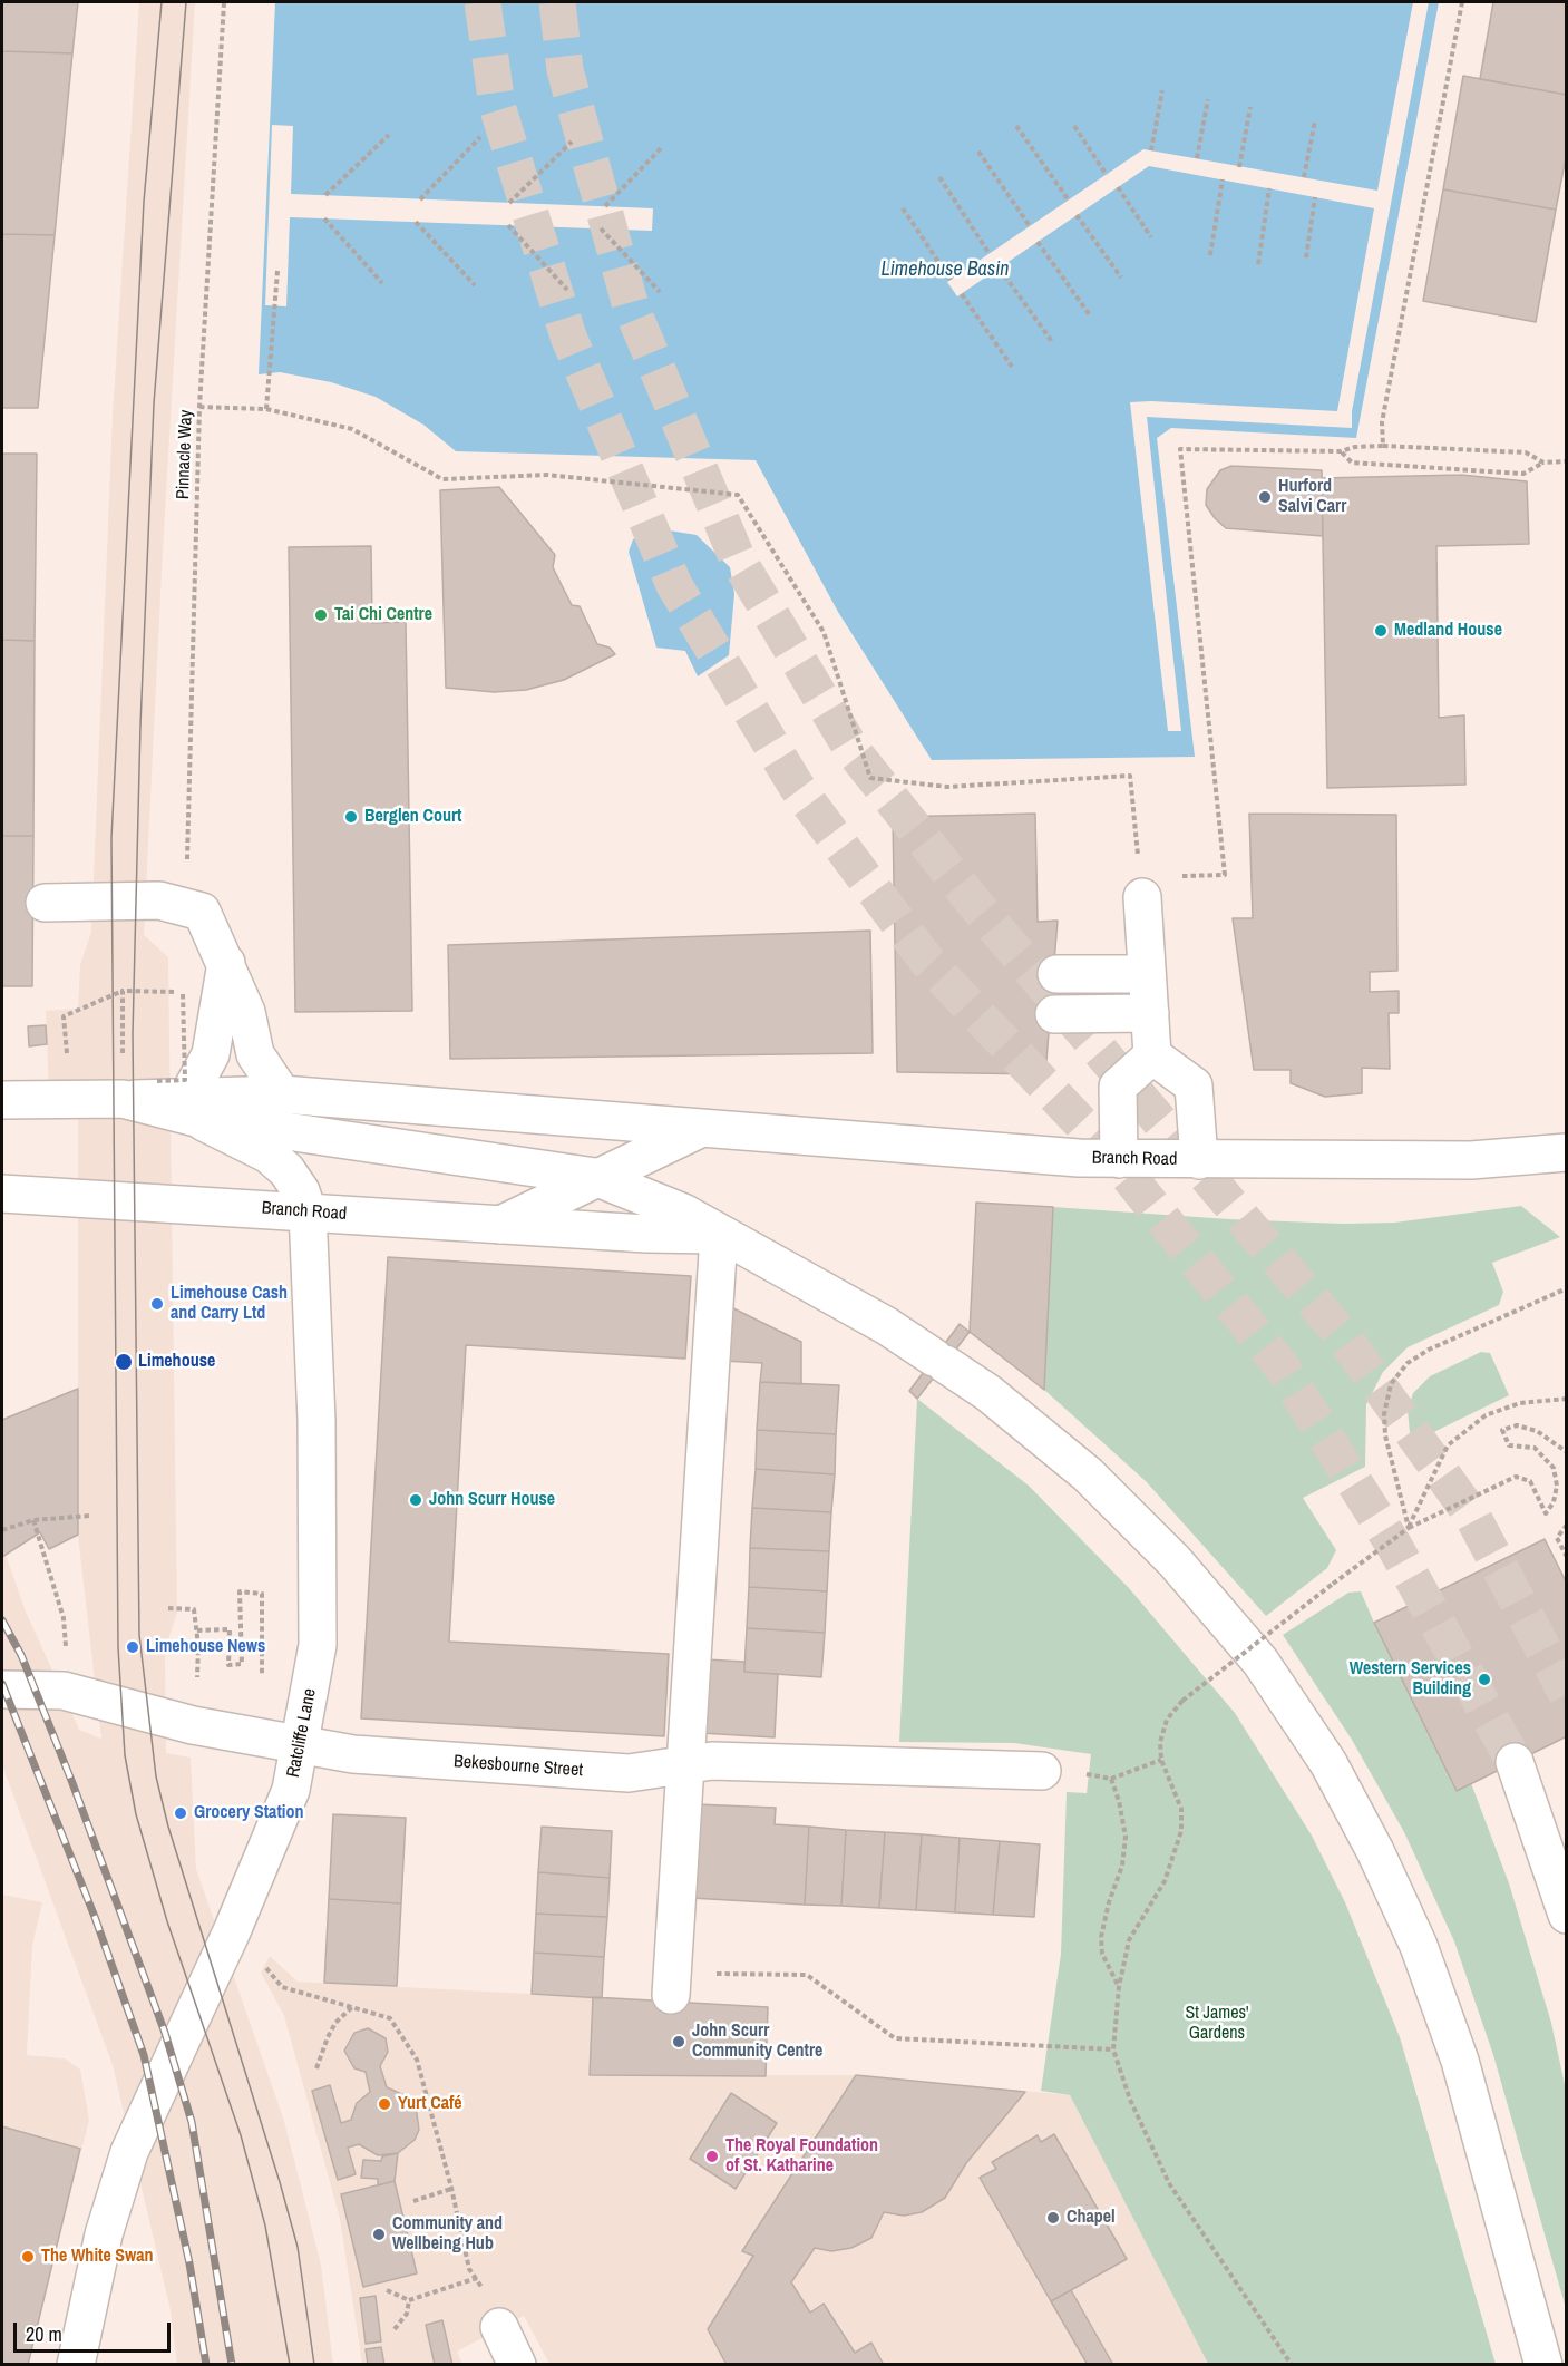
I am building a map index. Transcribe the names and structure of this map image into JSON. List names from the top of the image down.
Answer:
{
  "streets": {
    "main road": ["Branch Road", "Ratcliffe Lane", "Bekesbourne Street"],
    "path": ["Pinnacle Way"]
  },
  "crossings": [
    ["Branch Road", "Ratcliffe Lane"],
    ["Ratcliffe Lane", "Bekesbourne Street"]
  ],
  "water": ["Limehouse Basin"],
  "parks": ["St James' Gardens"],
  "places": [
    "Hurford Salvi Carr",
    "Tai Chi Centre",
    "Medland House",
    "Berglen Court",
    "Limehouse Cash and Carry Ltd",
    "Limehouse",
    "John Scurr House",
    "Limehouse News",
    "Western Services Building",
    "Grocery Station",
    "John Scurr Community Centre",
    "Yurt Café",
    "The Royal Foundation of St. Katharine",
    "Chapel",
    "Community and Wellbeing Hub",
    "The White Swan"
  ],
  "scale_bar": "20 m"
}
